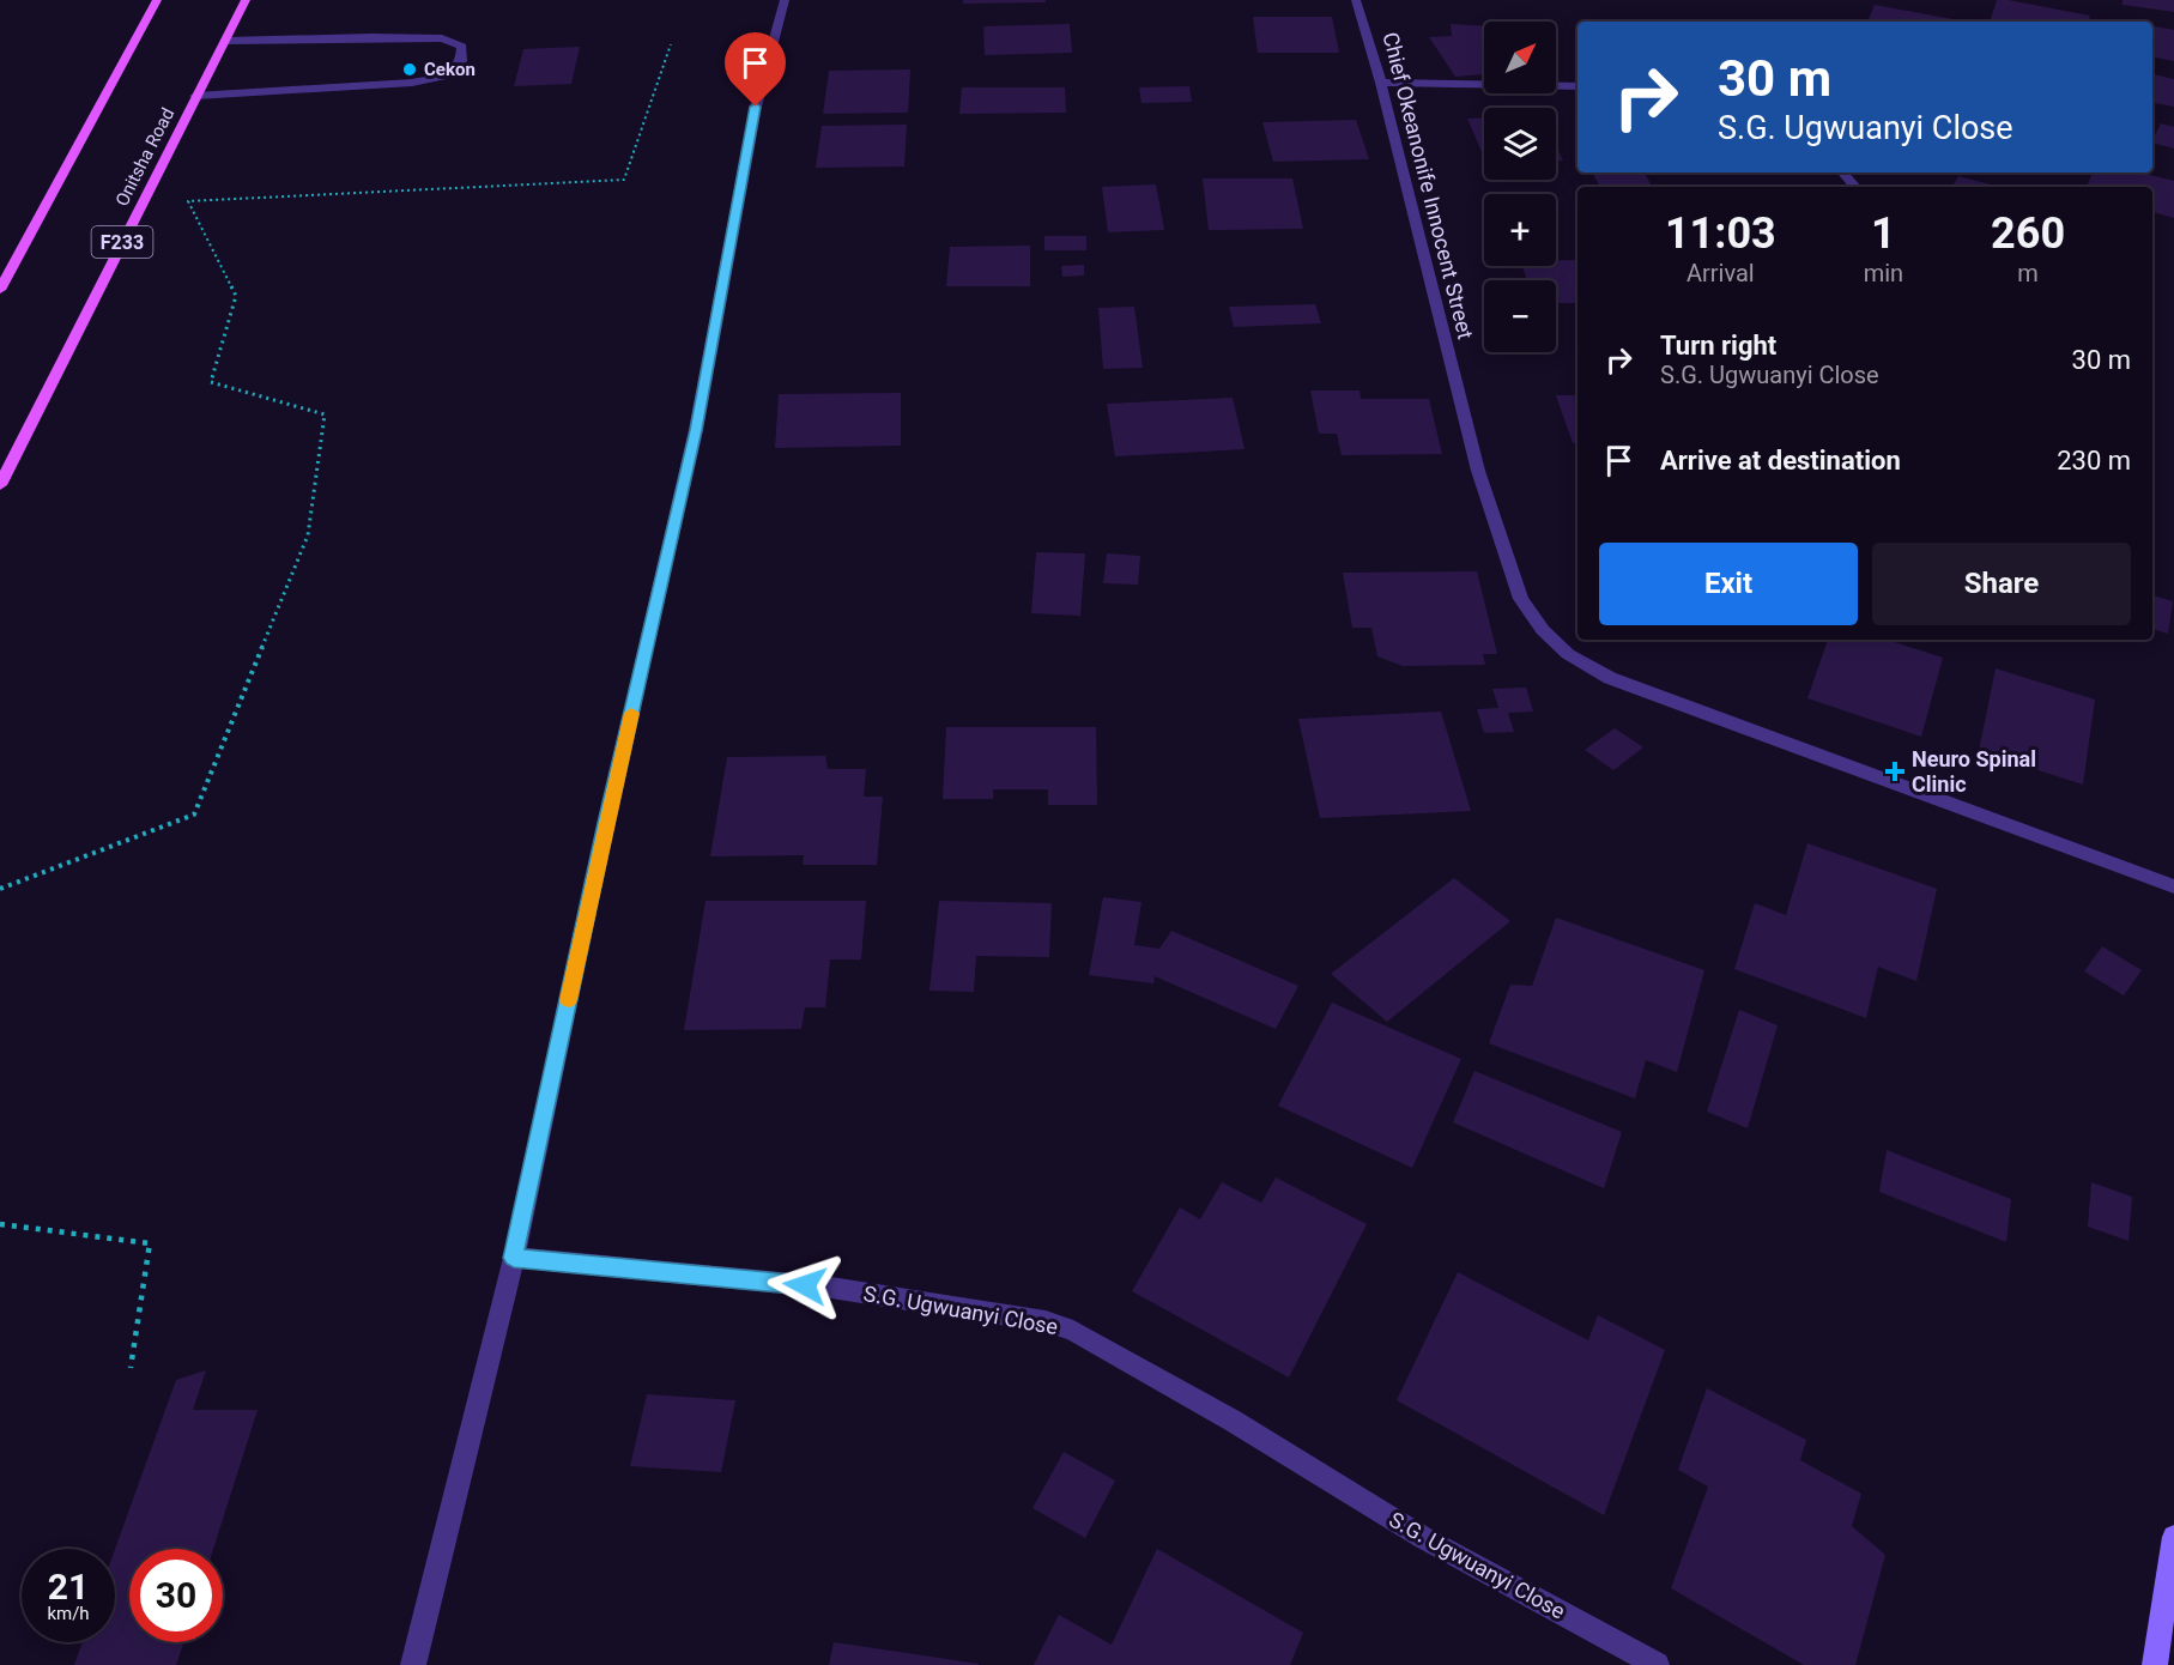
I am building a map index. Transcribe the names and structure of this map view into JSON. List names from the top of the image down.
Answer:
{
  "streets": {
    "main road": ["Onitsha Road", "F233"],
    "street": ["Chief Okeanonife Innocent Street", "S.G. Ugwuanyi Close"]
  },
  "places": {
    "other": ["Cekon"],
    "health": ["Neuro Spinal Clinic"]
  },
  "north": "top right",
  "page": {
    "map_buttons": ["+", "−"],
    "turn": ["30 m", "S.G. Ugwuanyi Close"],
    "eta": [
      "11:03",
      "Arrival",
      "1",
      "min",
      "260",
      "m"
    ],
    "list": [
      {
        "name": "Turn right",
        "note": "S.G. Ugwuanyi Close",
        "value": "30 m"
      },
      {
        "name": "Arrive at destination",
        "value": "230 m"
      }
    ],
    "buttons": ["Exit", "Share"],
    "speed": "21 km/h",
    "limit": "30"
  }
}
